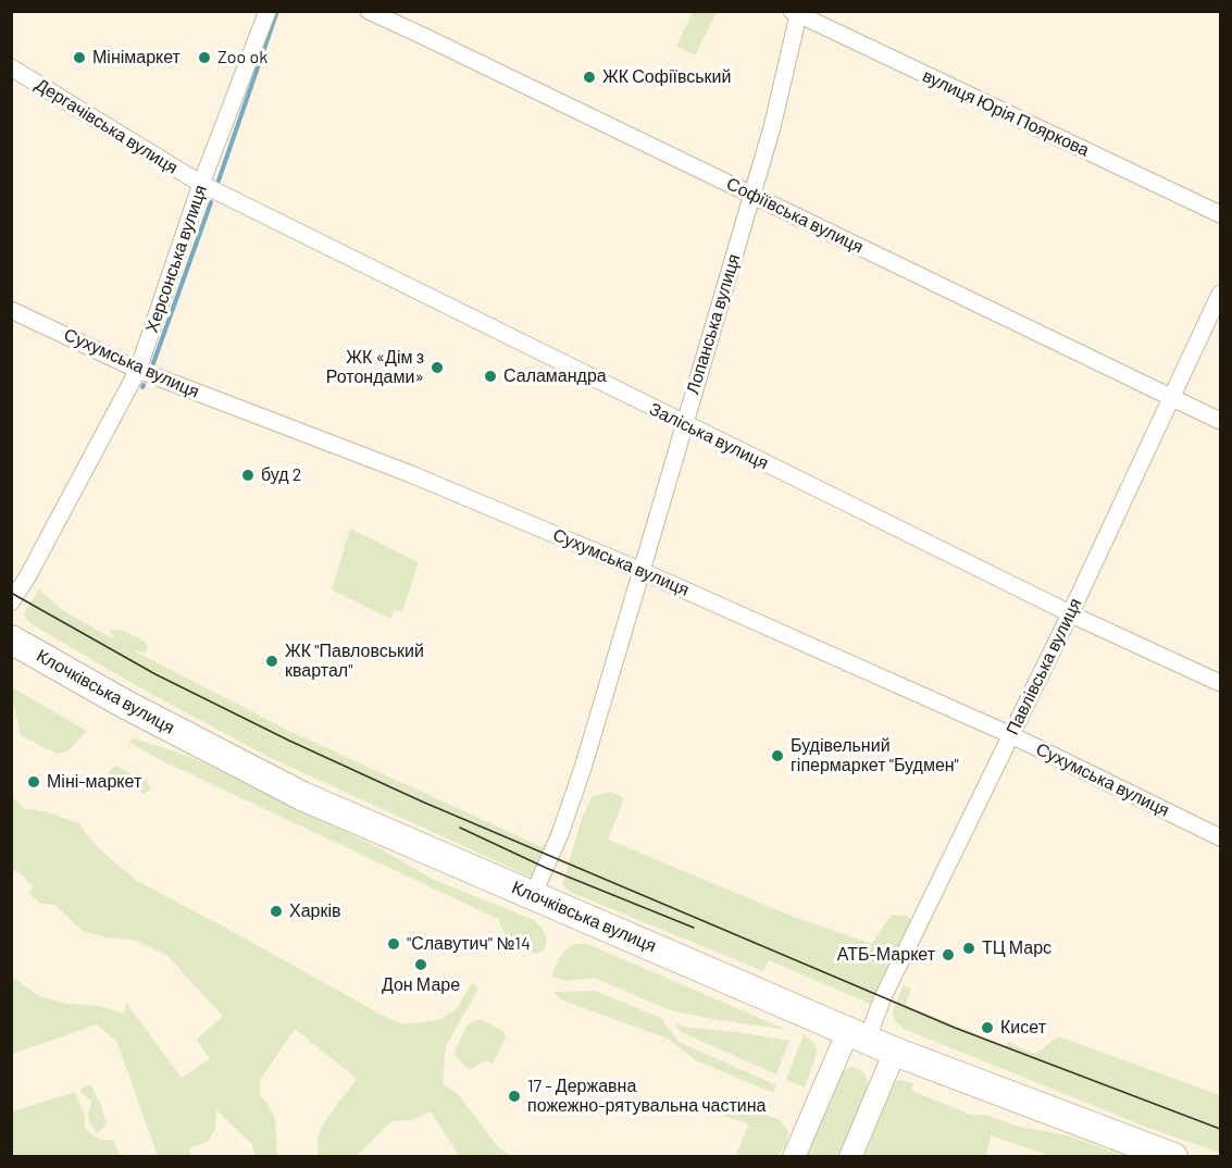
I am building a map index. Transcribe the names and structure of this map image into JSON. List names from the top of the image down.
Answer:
{
  "streets": {
    "main road": ["Клочківська вулиця"],
    "street": [
      "вулиця Юрія Пояркова",
      "Дергачівська вулиця",
      "Софіївська вулиця",
      "Херсонська вулиця",
      "Лопанська вулиця",
      "Сухумська вулиця",
      "Заліська вулиця",
      "Павлівська вулиця"
    ]
  },
  "crossings": [
    ["вулиця Юрія Пояркова", "Лопанська вулиця"],
    ["Дергачівська вулиця", "Херсонська вулиця"],
    ["Дергачівська вулиця", "Заліська вулиця"],
    ["Софіївська вулиця", "Лопанська вулиця"],
    ["Софіївська вулиця", "Павлівська вулиця"],
    ["Херсонська вулиця", "Сухумська вулиця"],
    ["Херсонська вулиця", "Заліська вулиця"],
    ["Лопанська вулиця", "Сухумська вулиця"],
    ["Лопанська вулиця", "Заліська вулиця"],
    ["Лопанська вулиця", "Клочківська вулиця"],
    ["Сухумська вулиця", "Павлівська вулиця"],
    ["Заліська вулиця", "Павлівська вулиця"],
    ["Павлівська вулиця", "Клочківська вулиця"]
  ],
  "places": [
    "Мінімаркет",
    "Zoo ok",
    "ЖК Софіївський",
    "ЖК «Дім з Ротондами»",
    "Саламандра",
    "буд 2",
    "ЖК \"Павловський квартал\"",
    "Будівельний гіпермаркет \"Будмен\"",
    "Міні-маркет",
    "Харків",
    "\"Славутич\" №14",
    "ТЦ Марс",
    "АТБ-Маркет",
    "Дон Маре",
    "Кисет",
    "17 - Державна пожежно-рятувальна частина"
  ]
}
